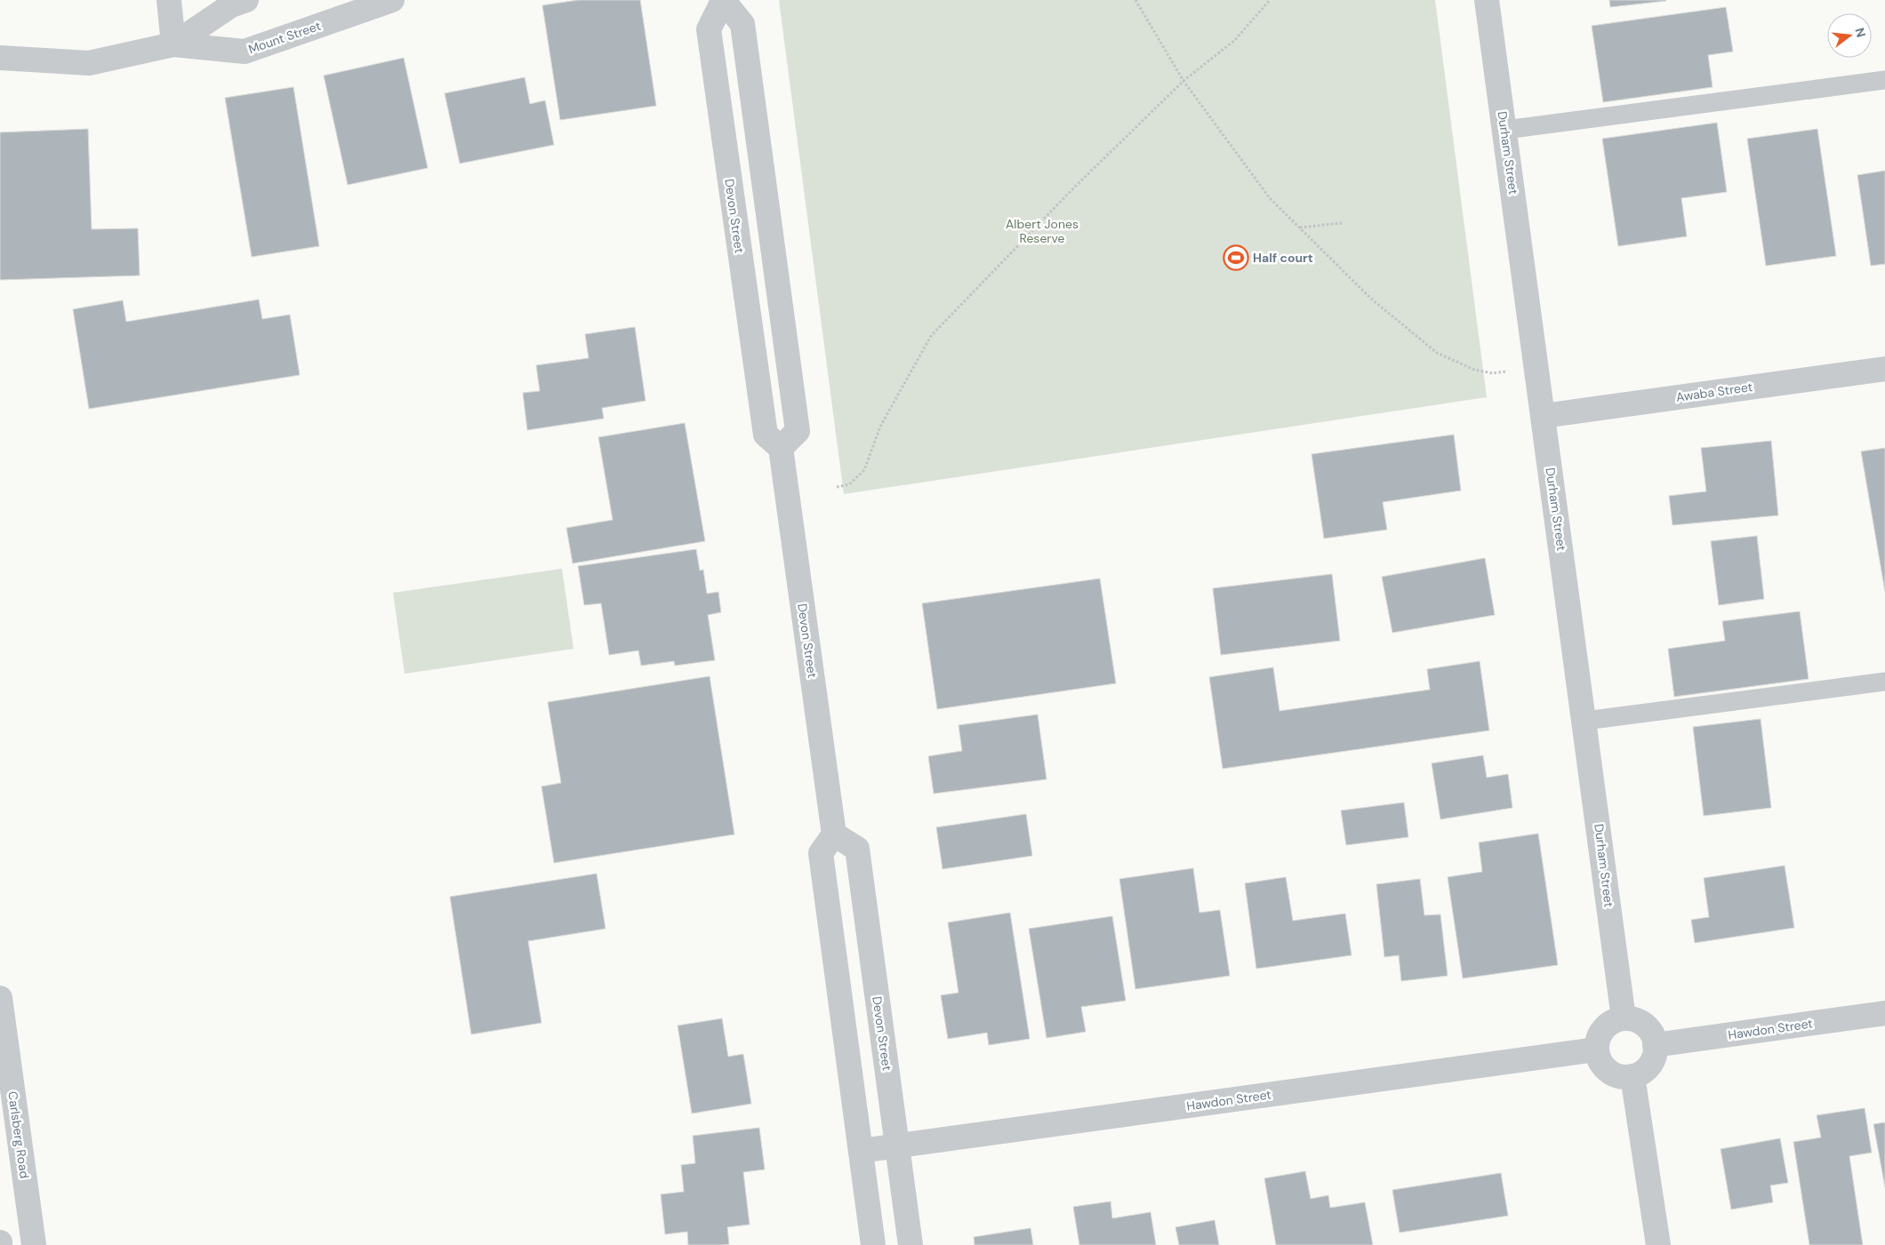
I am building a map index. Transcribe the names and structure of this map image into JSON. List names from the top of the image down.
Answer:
{
  "streets": {
    "street": [
      "Mount Street",
      "Durham Street",
      "Devon Street",
      "Awaba Street",
      "Hawdon Street",
      "Carlsberg Road"
    ]
  },
  "crossings": [
    ["Durham Street", "Awaba Street"],
    ["Durham Street", "Hawdon Street"],
    ["Devon Street", "Hawdon Street"]
  ],
  "parks": ["Albert Jones Reserve"],
  "places": {
    "sports": ["Half court"]
  },
  "north": "right"
}
